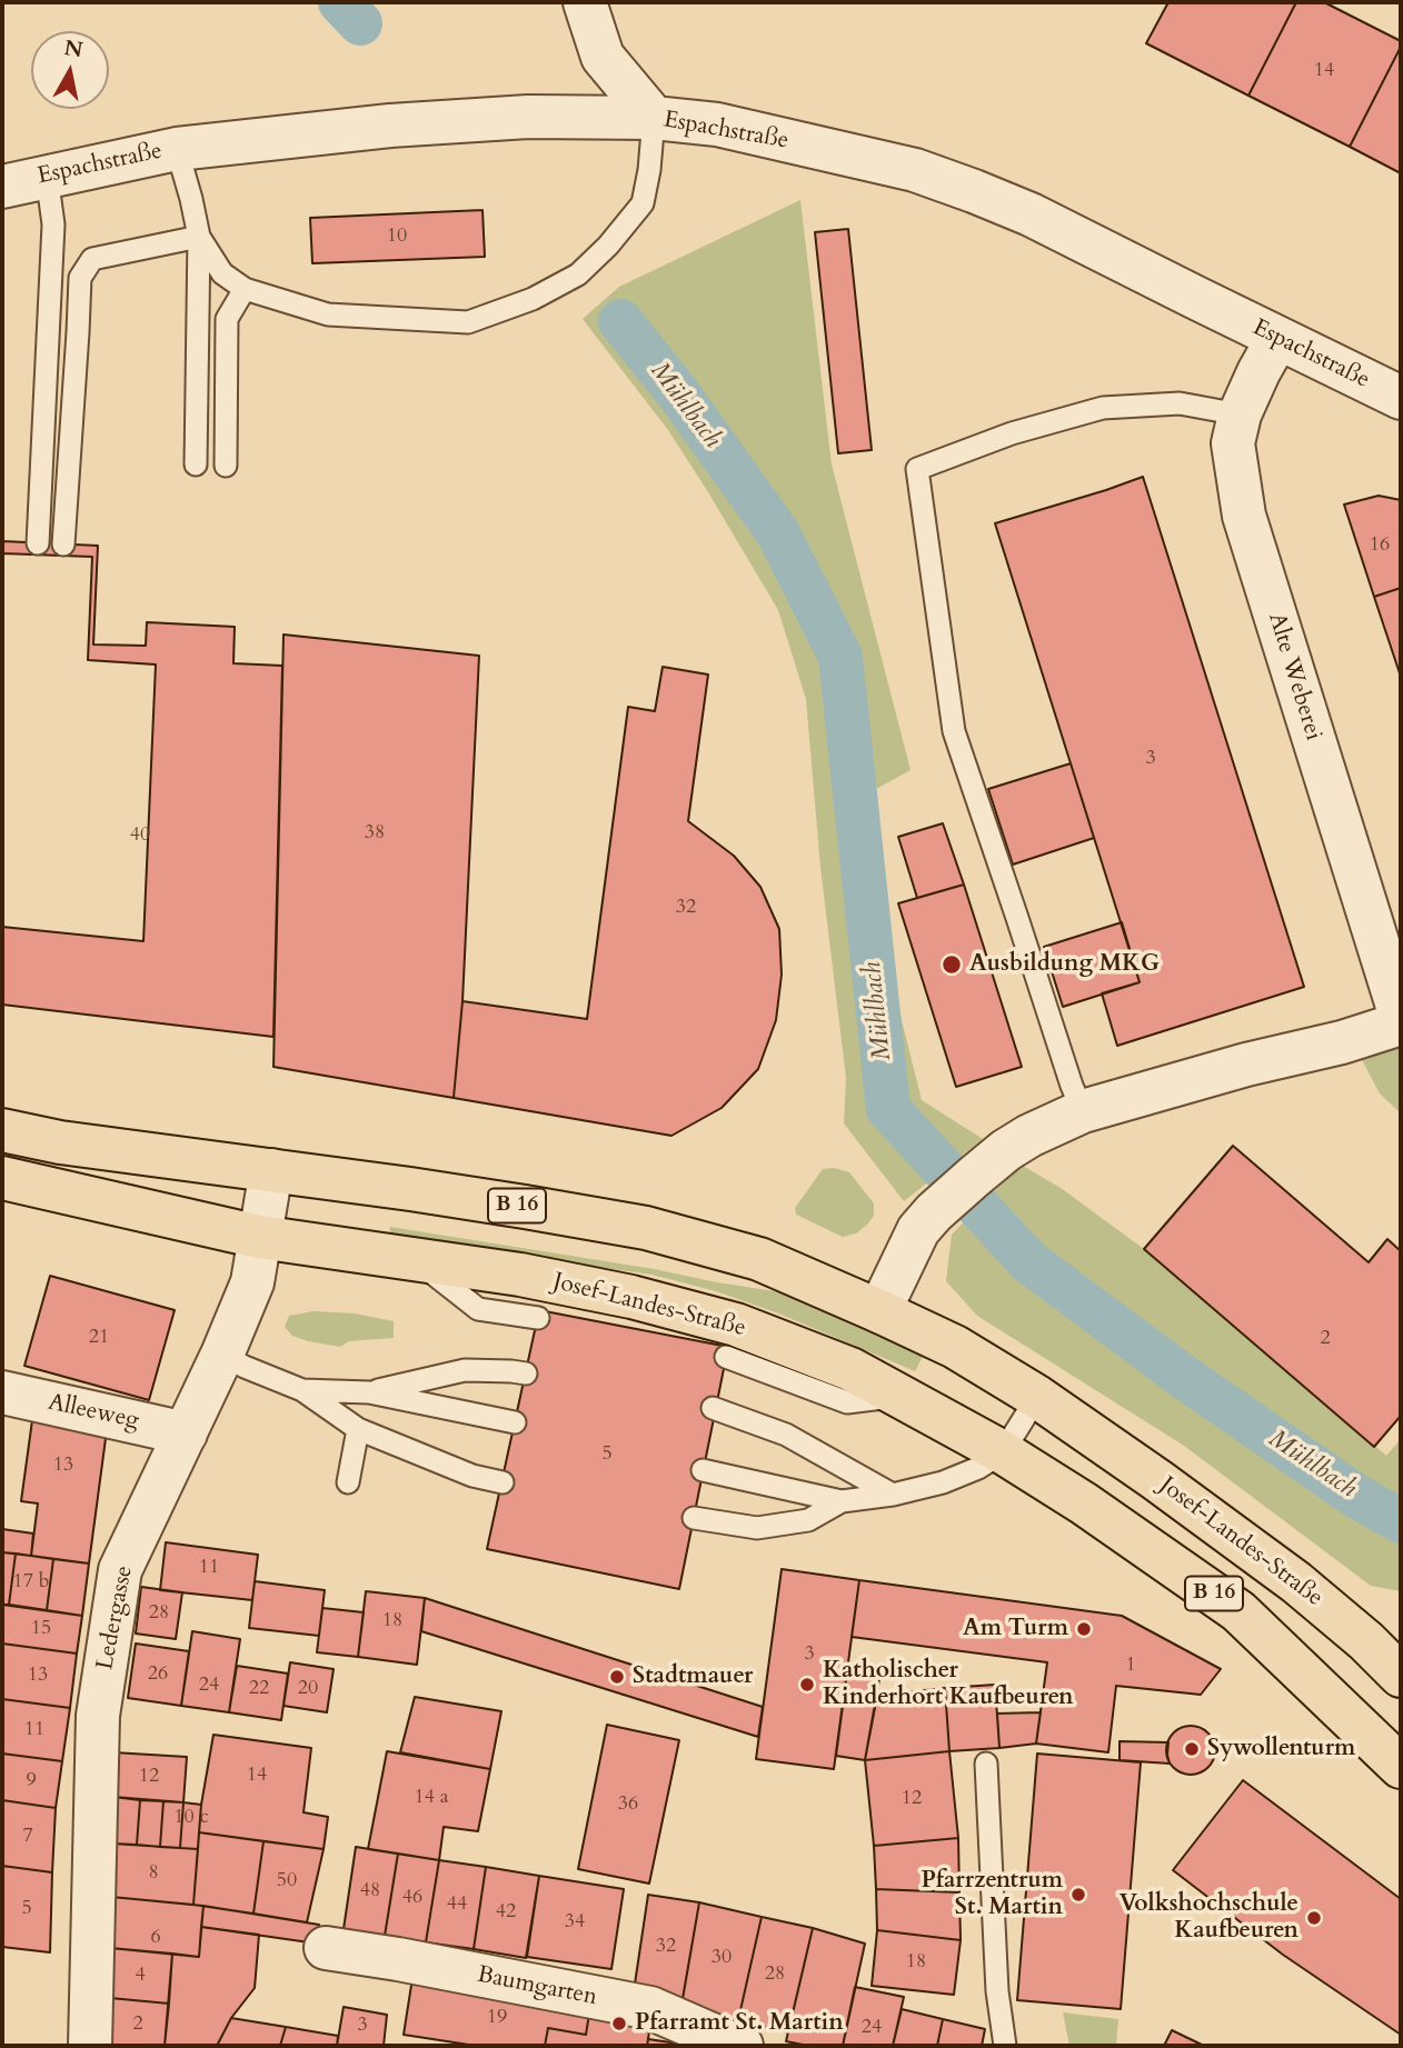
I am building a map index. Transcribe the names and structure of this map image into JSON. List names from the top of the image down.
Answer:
{
  "streets": {
    "main road": ["B 16", "Josef-Landes-Straße"],
    "street": [
      "Espachstraße",
      "Alte Weberei",
      "Alleeweg",
      "Ledergasse",
      "Baumgarten"
    ]
  },
  "crossings": [
    ["Espachstraße", "Alte Weberei"],
    ["Josef-Landes-Straße", "Ledergasse"],
    ["Alleeweg", "Ledergasse"]
  ],
  "water": ["Mühlbach"],
  "places": [
    "Ausbildung MKG",
    "Am Turm",
    "Stadtmauer",
    "Katholischer Kinderhort Kaufbeuren",
    "Sywollenturm",
    "Pfarrzentrum St. Martin",
    "Volkshochschule Kaufbeuren",
    "Pfarramt St. Martin"
  ],
  "house_numbers": [
    "14",
    "10",
    "16",
    "3",
    "38",
    "40",
    "32",
    "21",
    "2",
    "5",
    "13",
    "11",
    "17 b",
    "28",
    "18",
    "15",
    "3",
    "1",
    "26",
    "13",
    "24",
    "22",
    "20",
    "11",
    "14",
    "12",
    "9",
    "14 a",
    "12",
    "36",
    "10 c",
    "7",
    "8",
    "50",
    "48",
    "46",
    "44",
    "5",
    "42",
    "34",
    "6",
    "32",
    "30",
    "18",
    "28",
    "4",
    "19",
    "2",
    "3",
    "24"
  ],
  "north": "top"
}
